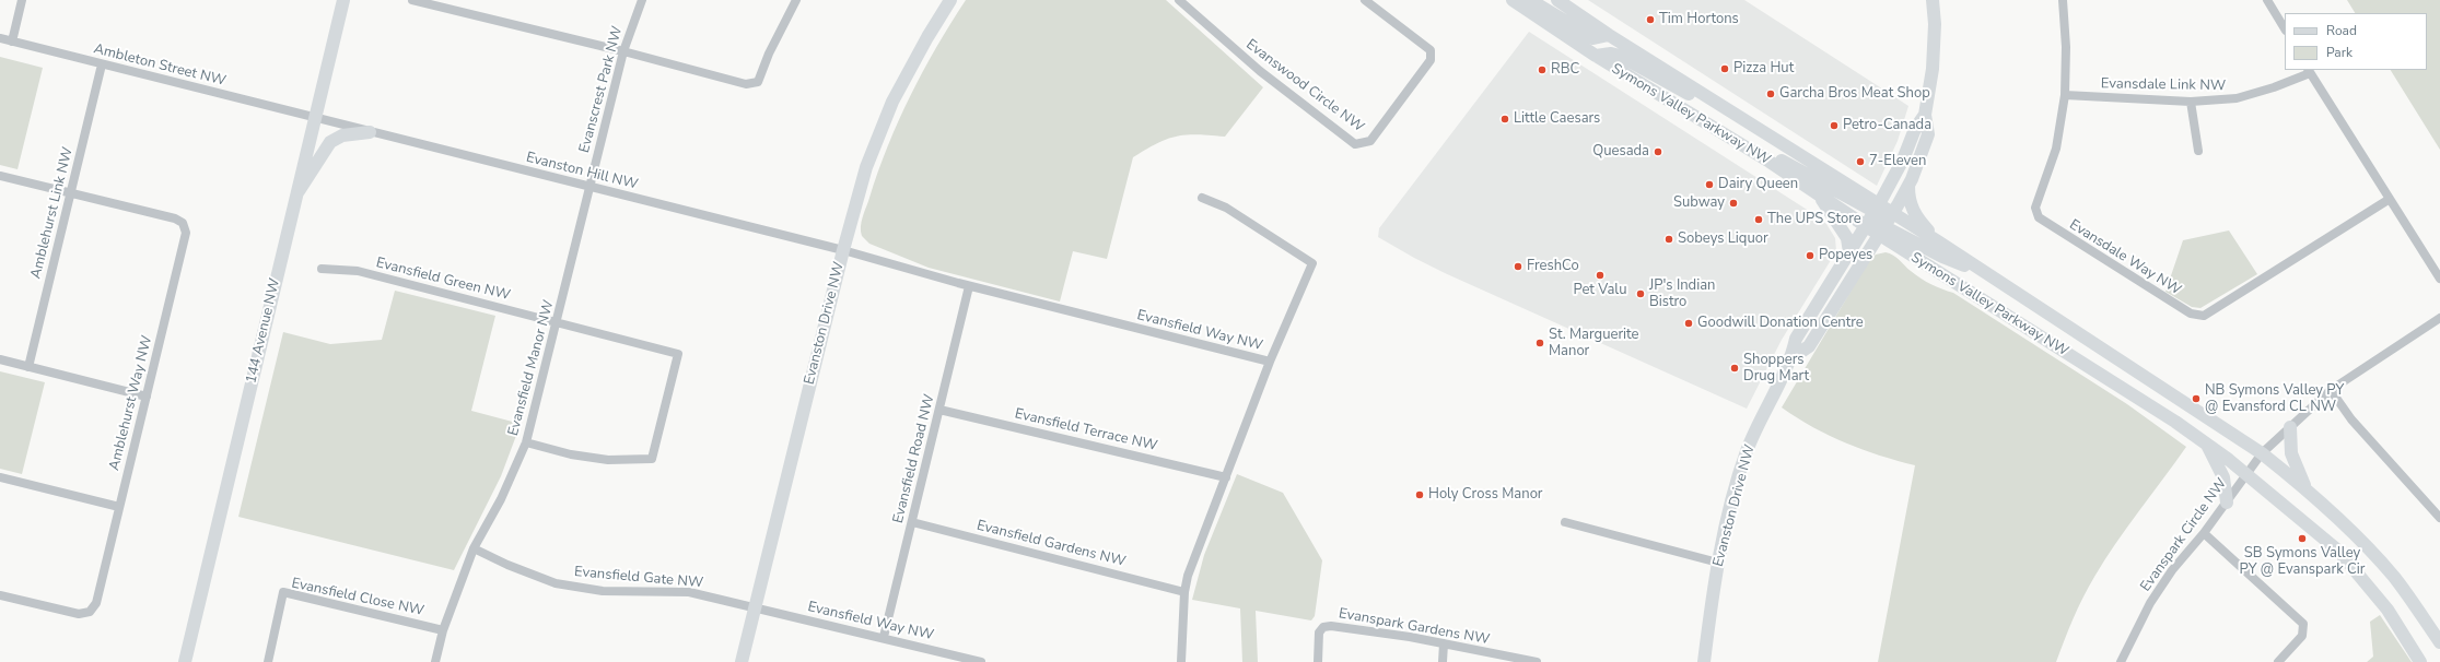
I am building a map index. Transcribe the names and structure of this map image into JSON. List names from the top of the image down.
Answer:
{
  "streets": {
    "main road": ["Symons Valley Parkway NW", "Evanston Drive NW", "144 Avenue NW"],
    "street": [
      "Ambleton Street NW",
      "Evansdale Link NW",
      "Evanswood Circle NW",
      "Evanscrest Park NW",
      "Evanston Hill NW",
      "Amblehurst Link NW",
      "Evansdale Way NW",
      "Evansfield Green NW",
      "Evansfield Way NW",
      "Evansfield Manor NW",
      "Amblehurst Way NW",
      "Evansfield Terrace NW",
      "Evansfield Road NW",
      "Evanspark Circle NW",
      "Evansfield Gardens NW",
      "Evansfield Gate NW",
      "Evansfield Close NW",
      "Evanspark Gardens NW"
    ]
  },
  "crossings": [
    ["Ambleton Street NW", "Evanston Hill NW"],
    ["Ambleton Street NW", "Amblehurst Link NW"],
    ["Ambleton Street NW", "144 Avenue NW"],
    ["Evansdale Link NW", "Evansdale Way NW"],
    ["Evanscrest Park NW", "Evanston Hill NW"],
    ["Evanscrest Park NW", "Evansfield Manor NW"],
    ["Symons Valley Parkway NW", "Evanston Drive NW"],
    ["Symons Valley Parkway NW", "Evanspark Circle NW"],
    ["Evanston Hill NW", "Evanston Drive NW"],
    ["Evanston Hill NW", "144 Avenue NW"],
    ["Evanston Hill NW", "Evansfield Way NW"],
    ["Evanston Hill NW", "Evansfield Manor NW"],
    ["Amblehurst Link NW", "Amblehurst Way NW"],
    ["Evansfield Green NW", "Evansfield Manor NW"],
    ["Evanston Drive NW", "Evansfield Way NW"],
    ["Evanston Drive NW", "Evansfield Gate NW"],
    ["Evansfield Way NW", "Evansfield Terrace NW"],
    ["Evansfield Way NW", "Evansfield Road NW"],
    ["Evansfield Way NW", "Evansfield Gardens NW"],
    ["Evansfield Way NW", "Evansfield Gate NW"],
    ["Evansfield Manor NW", "Evansfield Gate NW"],
    ["Evansfield Terrace NW", "Evansfield Road NW"],
    ["Evansfield Road NW", "Evansfield Gardens NW"]
  ],
  "places": [
    "Tim Hortons",
    "Pizza Hut",
    "RBC",
    "Garcha Bros Meat Shop",
    "Little Caesars",
    "Petro-Canada",
    "Quesada",
    "7-Eleven",
    "Dairy Queen",
    "Subway",
    "The UPS Store",
    "Sobeys Liquor",
    "Popeyes",
    "FreshCo",
    "Pet Valu",
    "JP's Indian Bistro",
    "Goodwill Donation Centre",
    "St. Marguerite Manor",
    "Shoppers Drug Mart",
    "NB Symons Valley PY @ Evansford CL NW",
    "Holy Cross Manor",
    "SB Symons Valley PY @ Evanspark Cir"
  ],
  "legend": ["Road", "Park"]
}
